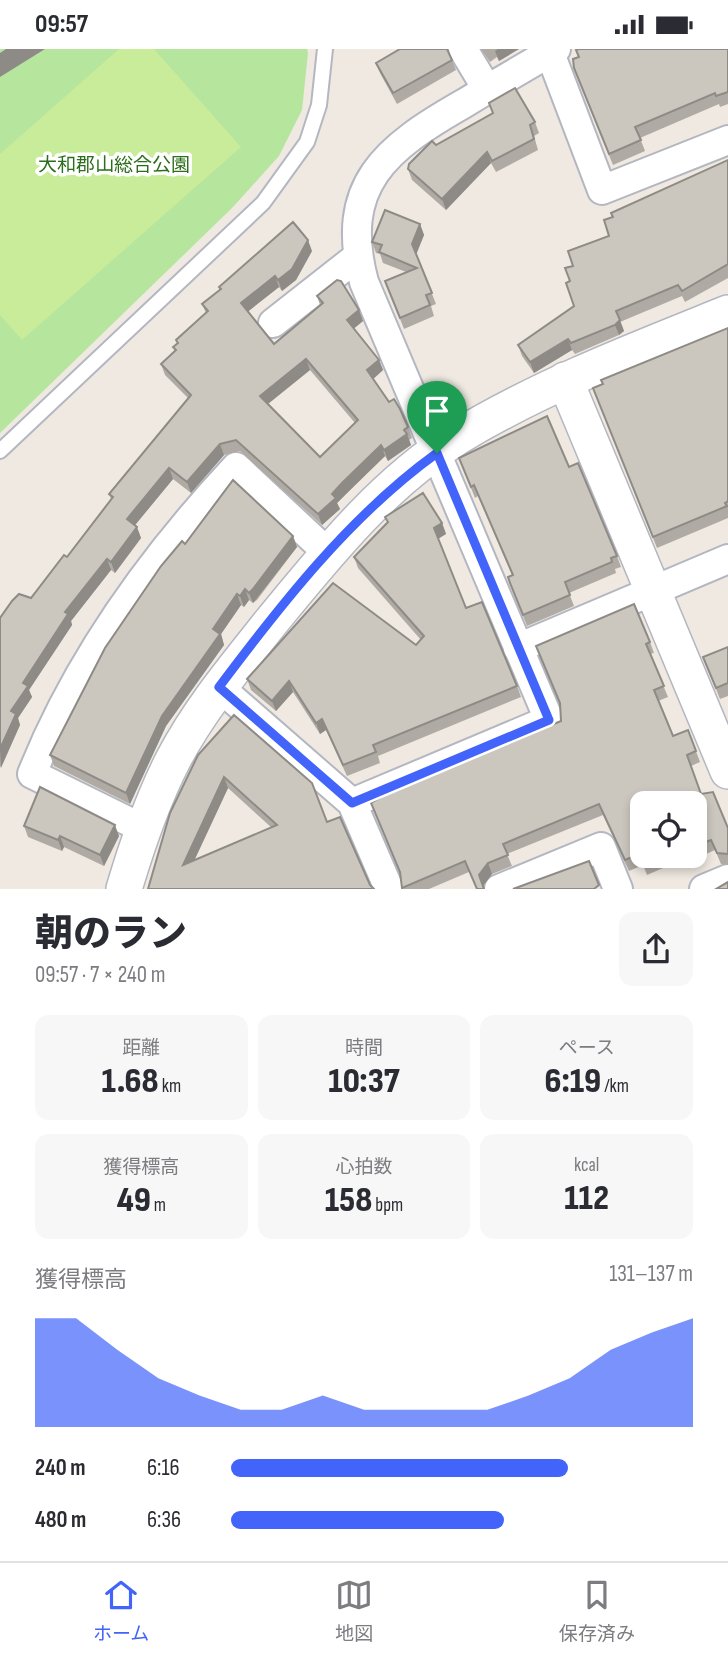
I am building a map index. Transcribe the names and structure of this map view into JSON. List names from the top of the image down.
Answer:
{
  "parks": ["大和郡山総合公園"],
  "page": {
    "status": "09:57",
    "heading": ["朝のラン", "09:57 · 7 × 240 m"],
    "stats": [
      ["距離", "1.68 km"],
      ["時間", "10:37"],
      ["ペース", "6:19 /km"],
      ["獲得標高", "49 m"],
      ["心拍数", "158 bpm"],
      ["kcal", "112"]
    ],
    "chart": ["獲得標高", "131–137 m"],
    "list": [
      {
        "name": "240 m",
        "note": "6:16"
      },
      {
        "name": "480 m",
        "note": "6:36"
      }
    ],
    "tabs": ["ホーム", "地図", "保存済み"]
  }
}
